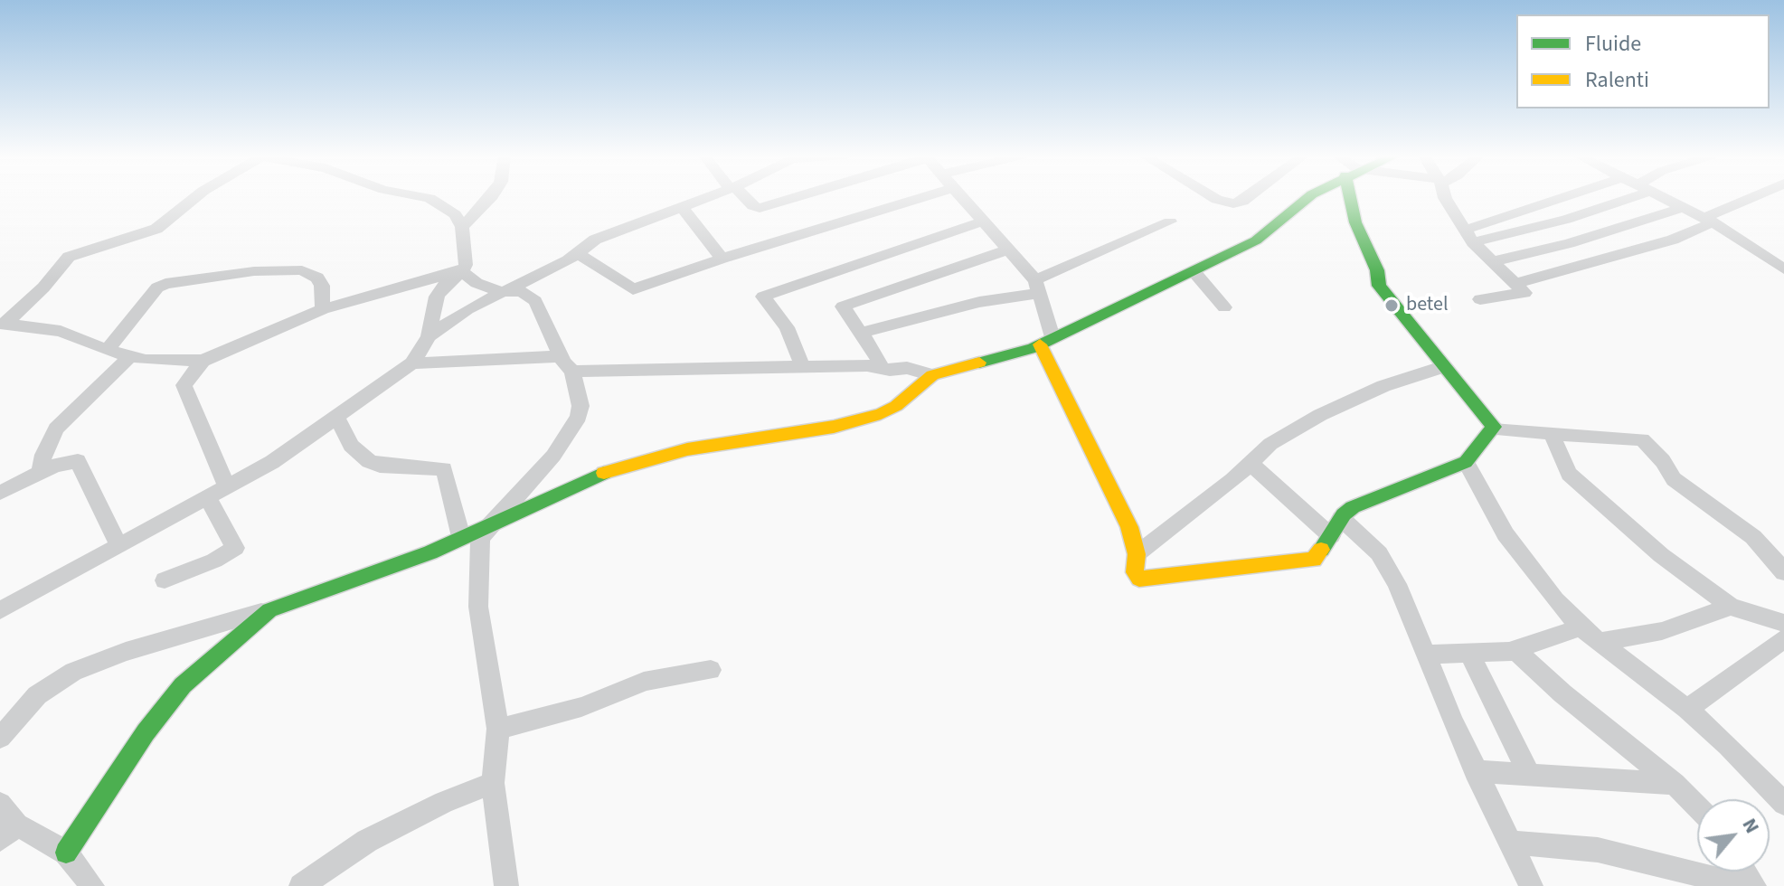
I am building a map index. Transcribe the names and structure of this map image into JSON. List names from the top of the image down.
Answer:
{
  "places": ["betel"],
  "legend": ["Fluide", "Ralenti"],
  "north": "top right"
}
